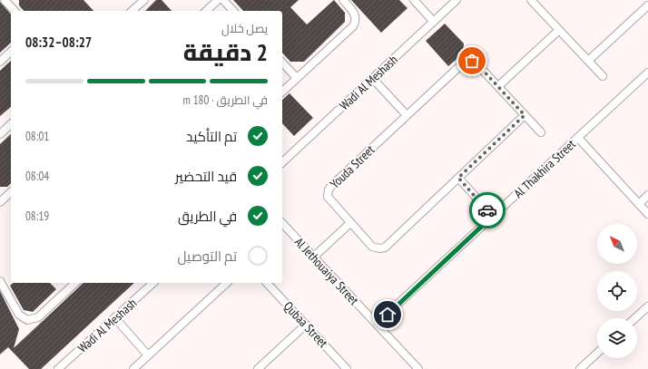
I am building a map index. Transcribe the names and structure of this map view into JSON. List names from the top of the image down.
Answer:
{
  "streets": {
    "street": [
      "Wadi Al Meshash",
      "Youda Street",
      "Al Thakhira Street",
      "Al Jethouaiya Street",
      "Qubaa Street"
    ]
  },
  "crossings": [
    ["Al Thakhira Street", "Al Jethouaiya Street"]
  ],
  "north": "top left",
  "page": {
    "heading": ["2 دقيقة", "يصل خلال", "08:27–08:32"],
    "bar": "في الطريق · 180 m",
    "list": [
      ["تم التأكيد", "08:01"],
      ["قيد التحضير", "08:04"],
      ["في الطريق", "08:19"],
      "تم التوصيل"
    ]
  }
}
